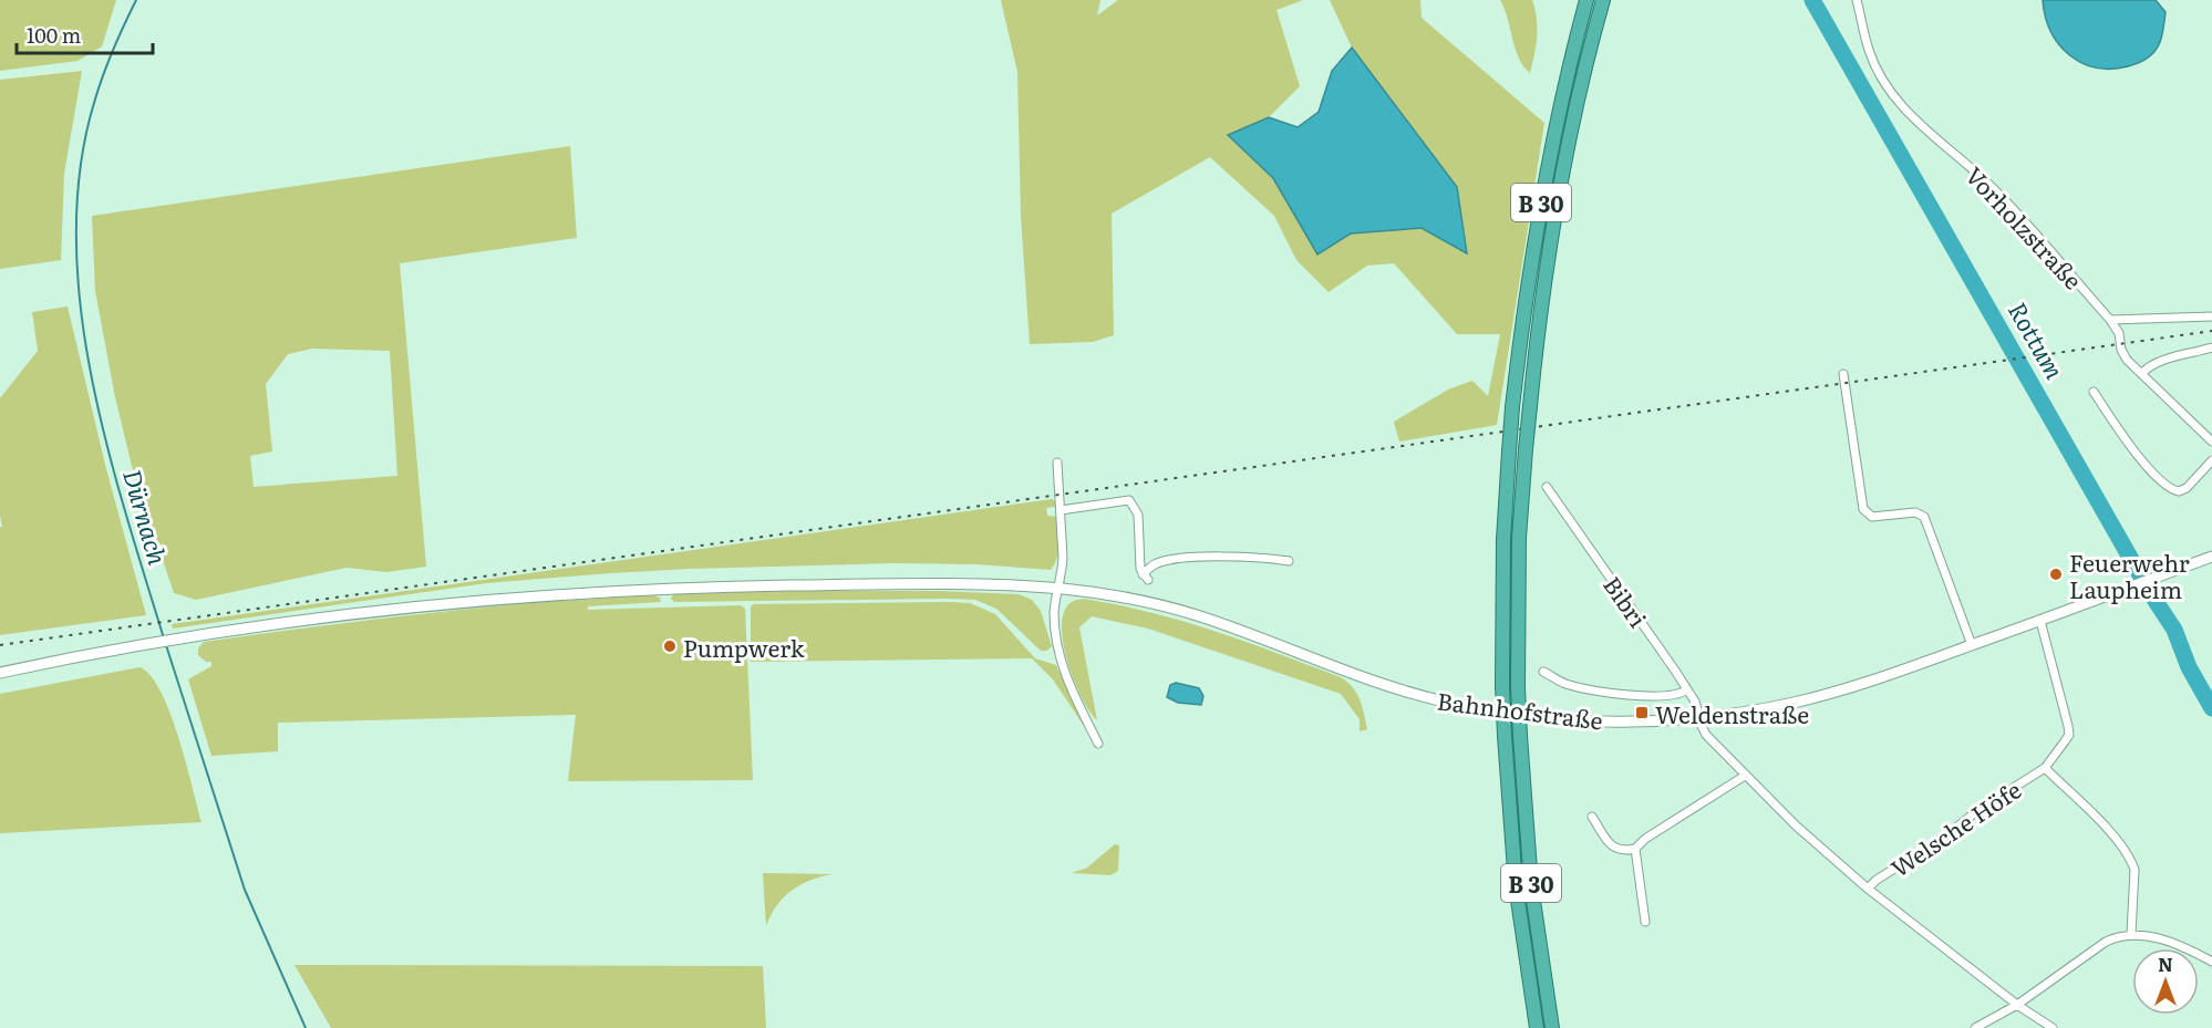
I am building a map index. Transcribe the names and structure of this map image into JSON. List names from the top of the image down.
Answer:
{
  "streets": {
    "highway": ["B 30"],
    "main road": ["Bahnhofstraße"],
    "street": ["Vorholzstraße", "Bibri", "Welsche Höfe"]
  },
  "crossings": [
    ["Bibri", "Bahnhofstraße"],
    ["Bahnhofstraße", "Welsche Höfe"]
  ],
  "water": ["Rottum", "Dürnach"],
  "places": {
    "other": ["Feuerwehr Laupheim", "Pumpwerk"],
    "transit": ["Weldenstraße"]
  },
  "scale_bar": "100 m",
  "north": "top"
}
